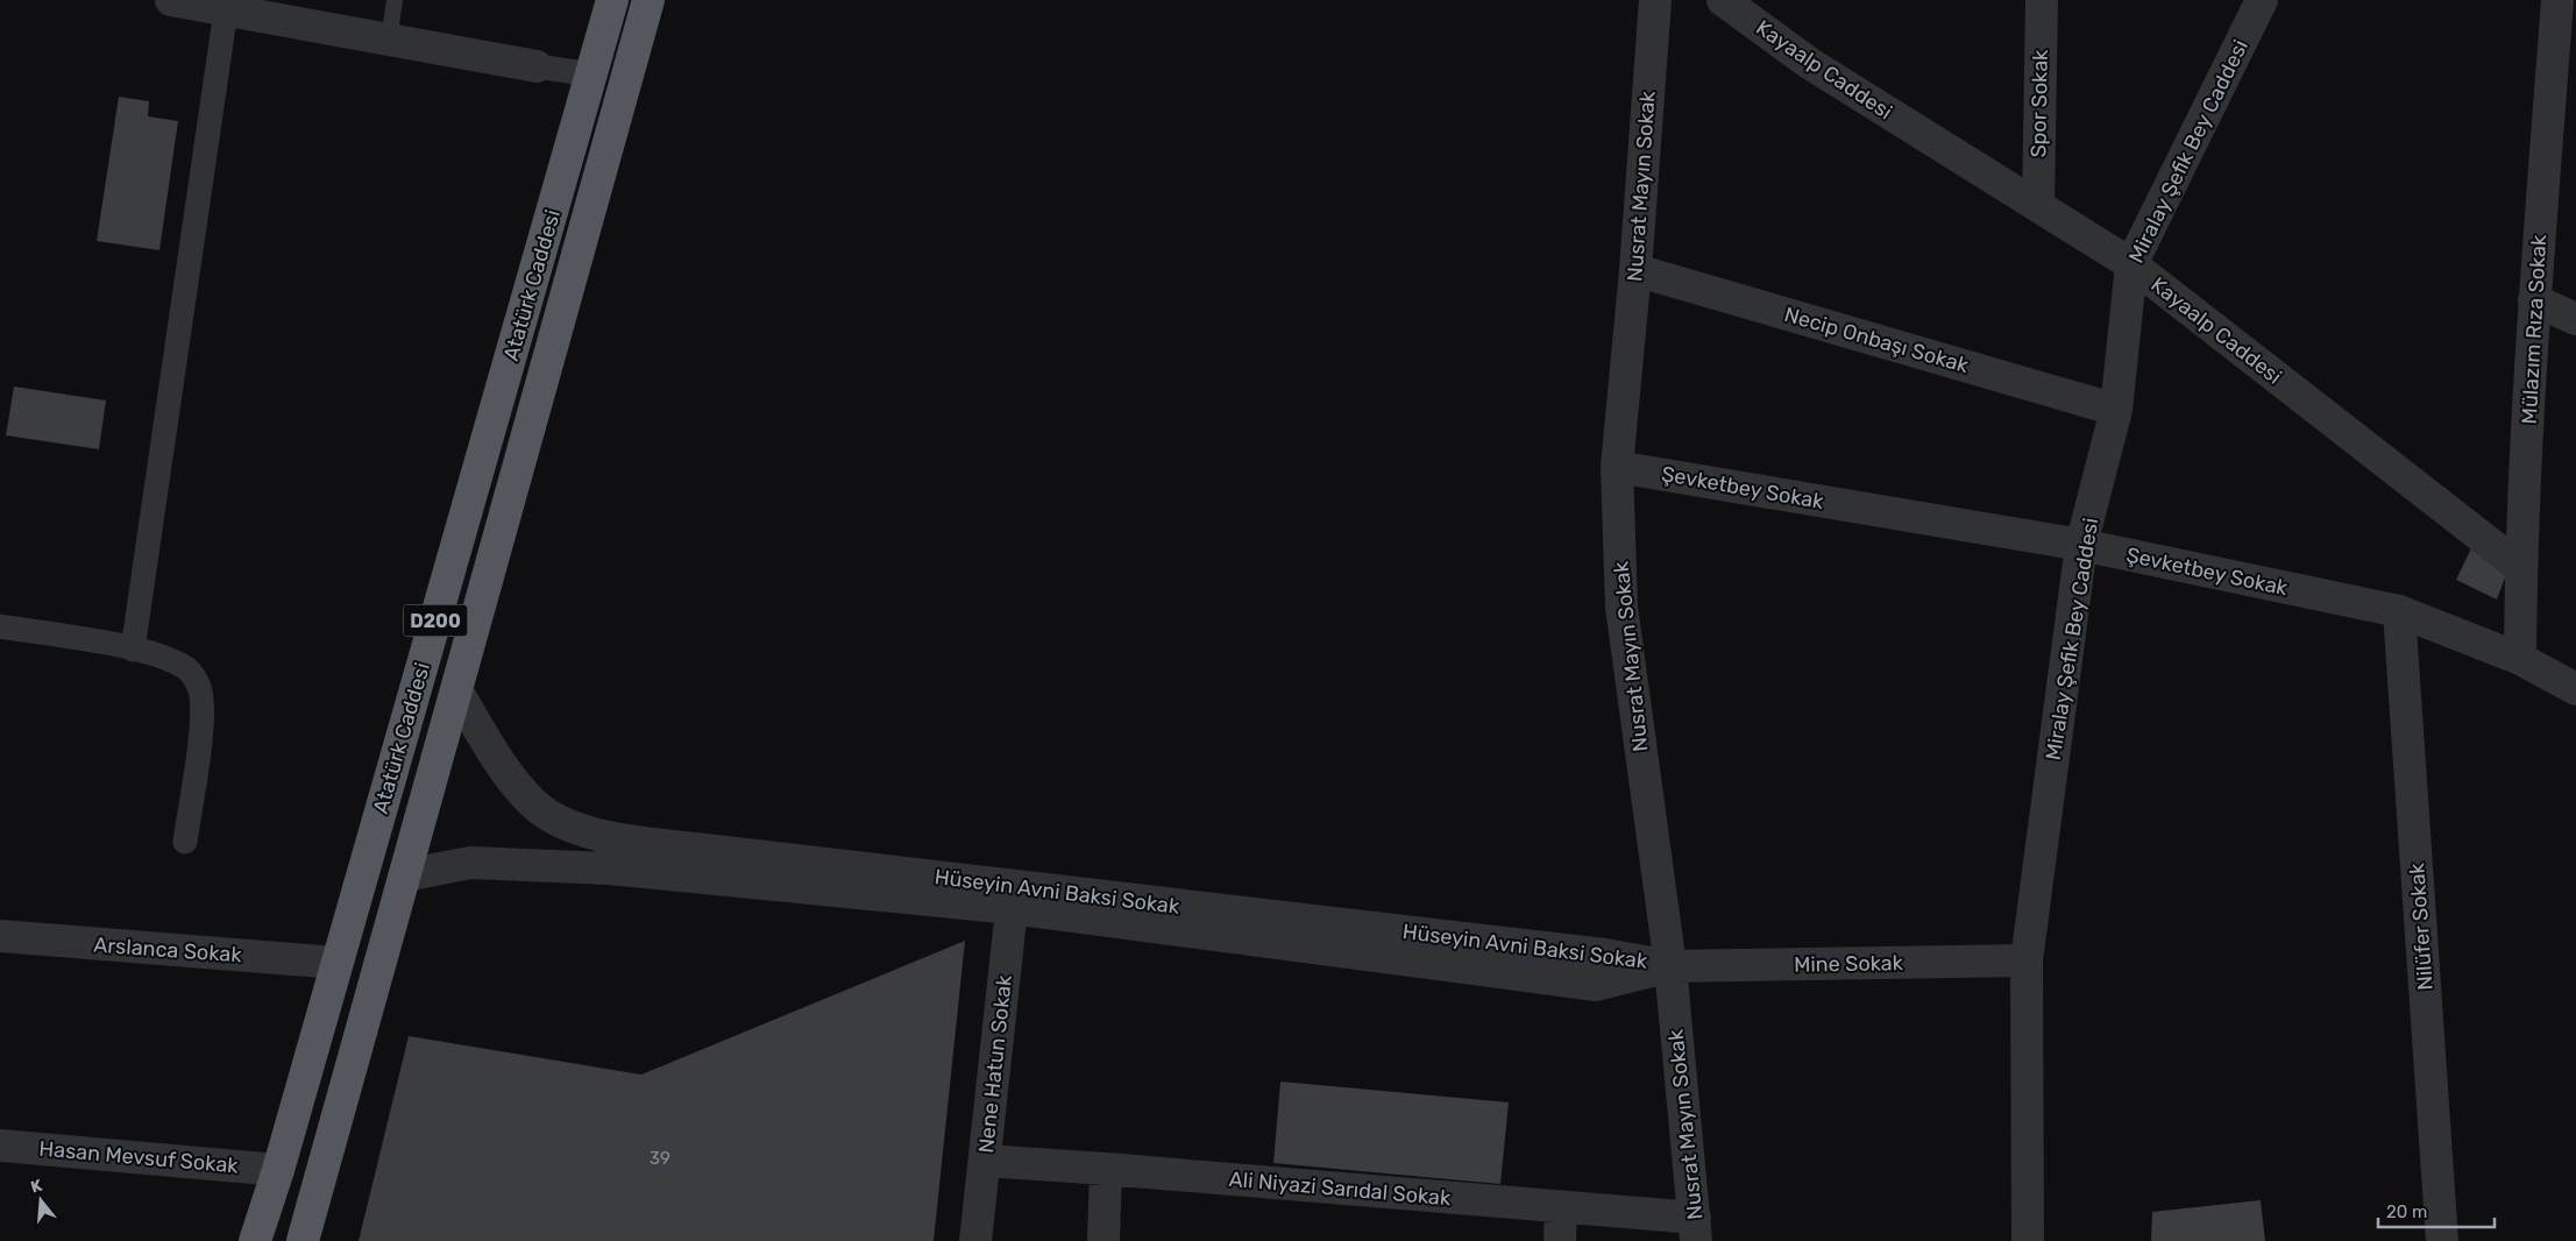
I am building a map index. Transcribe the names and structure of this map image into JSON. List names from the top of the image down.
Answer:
{
  "streets": {
    "highway": ["Atatürk Caddesi", "D200"],
    "street": [
      "Kayaalp Caddesi",
      "Spor Sokak",
      "Miralay Şefik Bey Caddesi",
      "Nusrat Mayın Sokak",
      "Mülazım Rıza Sokak",
      "Necip Onbaşı Sokak",
      "Şevketbey Sokak",
      "Hüseyin Avni Baksi Sokak",
      "Nilüfer Sokak",
      "Arslanca Sokak",
      "Mine Sokak",
      "Nene Hatun Sokak",
      "Hasan Mevsuf Sokak",
      "Ali Niyazi Sarıdal Sokak"
    ]
  },
  "crossings": [
    ["Kayaalp Caddesi", "Spor Sokak"],
    ["Kayaalp Caddesi", "Miralay Şefik Bey Caddesi"],
    ["Kayaalp Caddesi", "Mülazım Rıza Sokak"],
    ["Miralay Şefik Bey Caddesi", "Necip Onbaşı Sokak"],
    ["Miralay Şefik Bey Caddesi", "Şevketbey Sokak"],
    ["Miralay Şefik Bey Caddesi", "Mine Sokak"],
    ["Nusrat Mayın Sokak", "Necip Onbaşı Sokak"],
    ["Nusrat Mayın Sokak", "Şevketbey Sokak"],
    ["Nusrat Mayın Sokak", "Hüseyin Avni Baksi Sokak"],
    ["Nusrat Mayın Sokak", "Mine Sokak"],
    ["Nusrat Mayın Sokak", "Ali Niyazi Sarıdal Sokak"],
    ["Atatürk Caddesi", "Hüseyin Avni Baksi Sokak"],
    ["Atatürk Caddesi", "Arslanca Sokak"],
    ["Atatürk Caddesi", "Hasan Mevsuf Sokak"],
    ["Mülazım Rıza Sokak", "Şevketbey Sokak"],
    ["Şevketbey Sokak", "Nilüfer Sokak"],
    ["Hüseyin Avni Baksi Sokak", "Mine Sokak"],
    ["Hüseyin Avni Baksi Sokak", "Nene Hatun Sokak"],
    ["Nene Hatun Sokak", "Ali Niyazi Sarıdal Sokak"]
  ],
  "house_numbers": ["39"],
  "scale_bar": "20 m",
  "north": "top"
}
